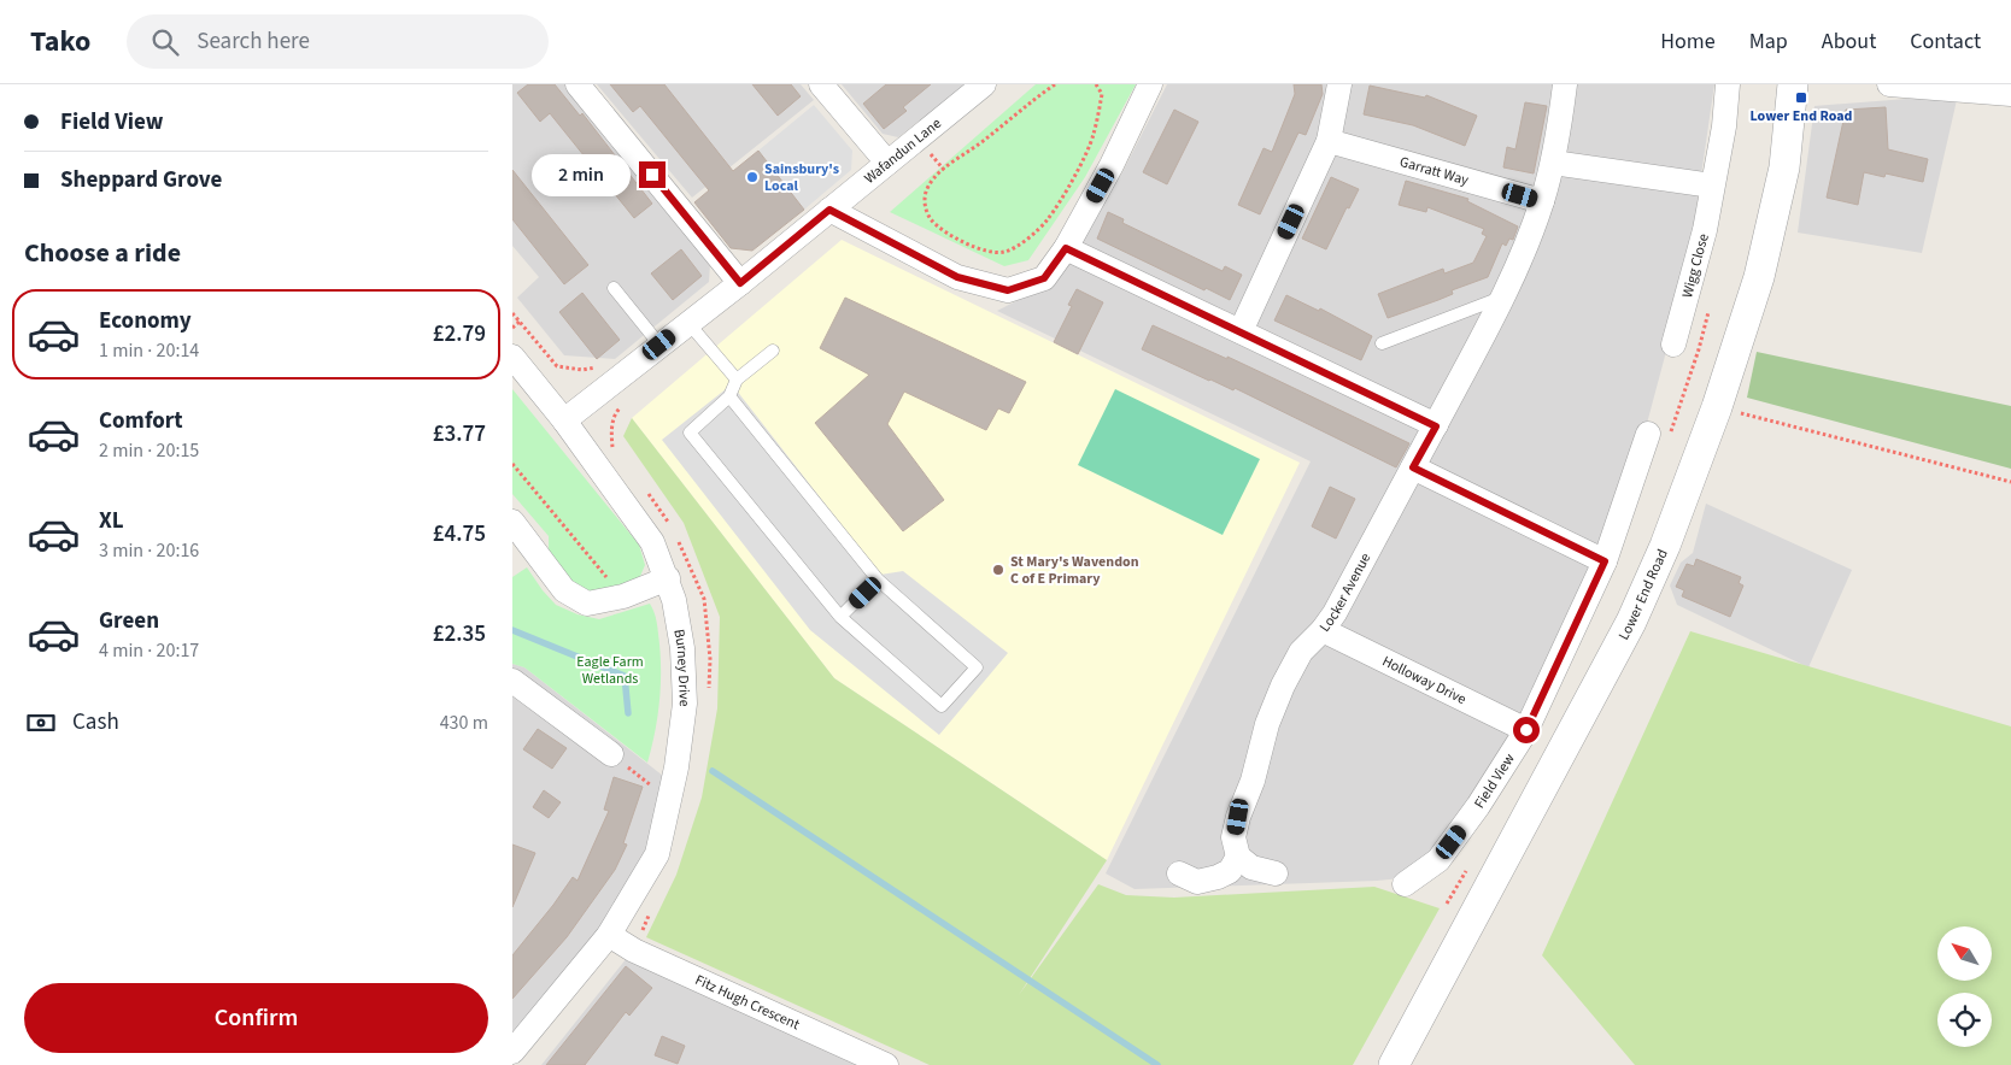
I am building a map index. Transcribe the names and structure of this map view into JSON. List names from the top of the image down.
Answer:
{
  "streets": {
    "street": [
      "Wafandun Lane",
      "Garratt Way",
      "Wigg Close",
      "Locker Avenue",
      "Lower End Road",
      "Burney Drive",
      "Holloway Drive",
      "Field View",
      "Fitz Hugh Crescent"
    ]
  },
  "crossings": [
    ["Wafandun Lane", "Burney Drive"],
    ["Garratt Way", "Locker Avenue"],
    ["Locker Avenue", "Holloway Drive"],
    ["Burney Drive", "Fitz Hugh Crescent"],
    ["Holloway Drive", "Field View"]
  ],
  "parks": ["Eagle Farm Wetlands"],
  "places": {
    "transit": ["Lower End Road"],
    "other": ["Sainsbury's Local", "St Mary's Wavendon C of E Primary"]
  },
  "north": "top left",
  "page": {
    "header": "Tako",
    "search": "Search here",
    "nav": [
      "Home",
      "Map",
      "About",
      "Contact"
    ],
    "banner": ["Field View", "Sheppard Grove"],
    "bubble": "2 min",
    "heading": "Choose a ride",
    "list": [
      {
        "name": "Economy",
        "note": "1 min · 20:14",
        "value": "£2.79"
      },
      {
        "name": "Comfort",
        "note": "2 min · 20:15",
        "value": "£3.77"
      },
      {
        "name": "XL",
        "note": "3 min · 20:16",
        "value": "£4.75"
      },
      {
        "name": "Green",
        "note": "4 min · 20:17",
        "value": "£2.35"
      }
    ],
    "pay": ["Cash", "430 m"],
    "buttons": "Confirm"
  }
}
